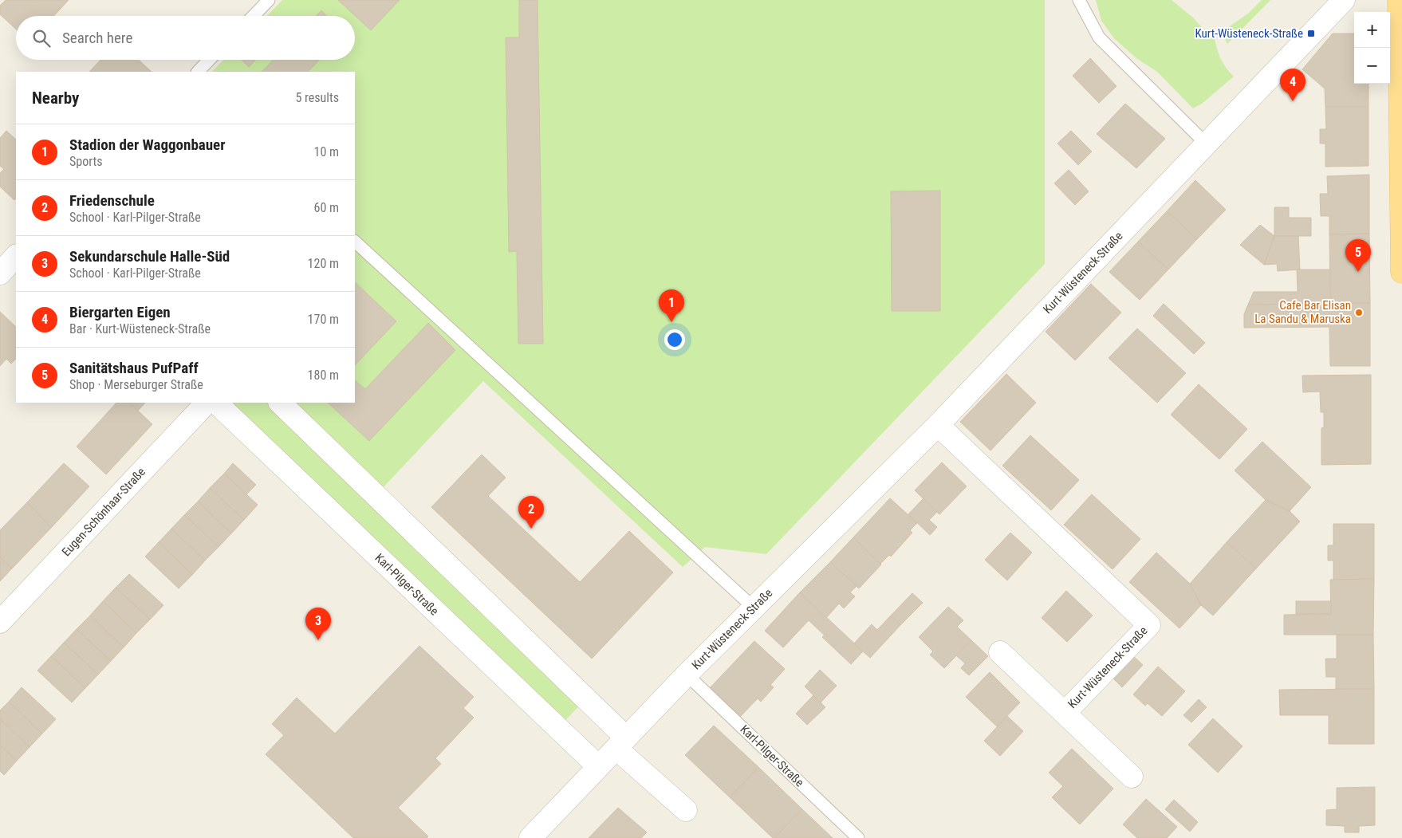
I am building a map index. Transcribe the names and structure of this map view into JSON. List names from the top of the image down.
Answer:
{
  "streets": {
    "street": ["Kurt-Wüsteneck-Straße", "Eugen-Schönhaar-Straße", "Karl-Pilger-Straße"]
  },
  "crossings": [
    ["Kurt-Wüsteneck-Straße", "Karl-Pilger-Straße"]
  ],
  "places": {
    "transit": ["Kurt-Wüsteneck-Straße"],
    "other": ["Cafe Bar Elisan La Sandu & Maruska"]
  },
  "page": {
    "map_buttons": ["+", "−"],
    "search": "Search here",
    "pins": [
      "4",
      "5",
      "1",
      "2",
      "3"
    ],
    "heading": ["Nearby", "5 results"],
    "list": [
      {
        "mark": "1",
        "name": "Stadion der Waggonbauer",
        "note": "Sports",
        "value": "10 m"
      },
      {
        "mark": "2",
        "name": "Friedenschule",
        "note": "School · Karl-Pilger-Straße",
        "value": "60 m"
      },
      {
        "mark": "3",
        "name": "Sekundarschule Halle-Süd",
        "note": "School · Karl-Pilger-Straße",
        "value": "120 m"
      },
      {
        "mark": "4",
        "name": "Biergarten Eigen",
        "note": "Bar · Kurt-Wüsteneck-Straße",
        "value": "170 m"
      },
      {
        "mark": "5",
        "name": "Sanitätshaus PufPaff",
        "note": "Shop · Merseburger Straße",
        "value": "180 m"
      }
    ]
  }
}
